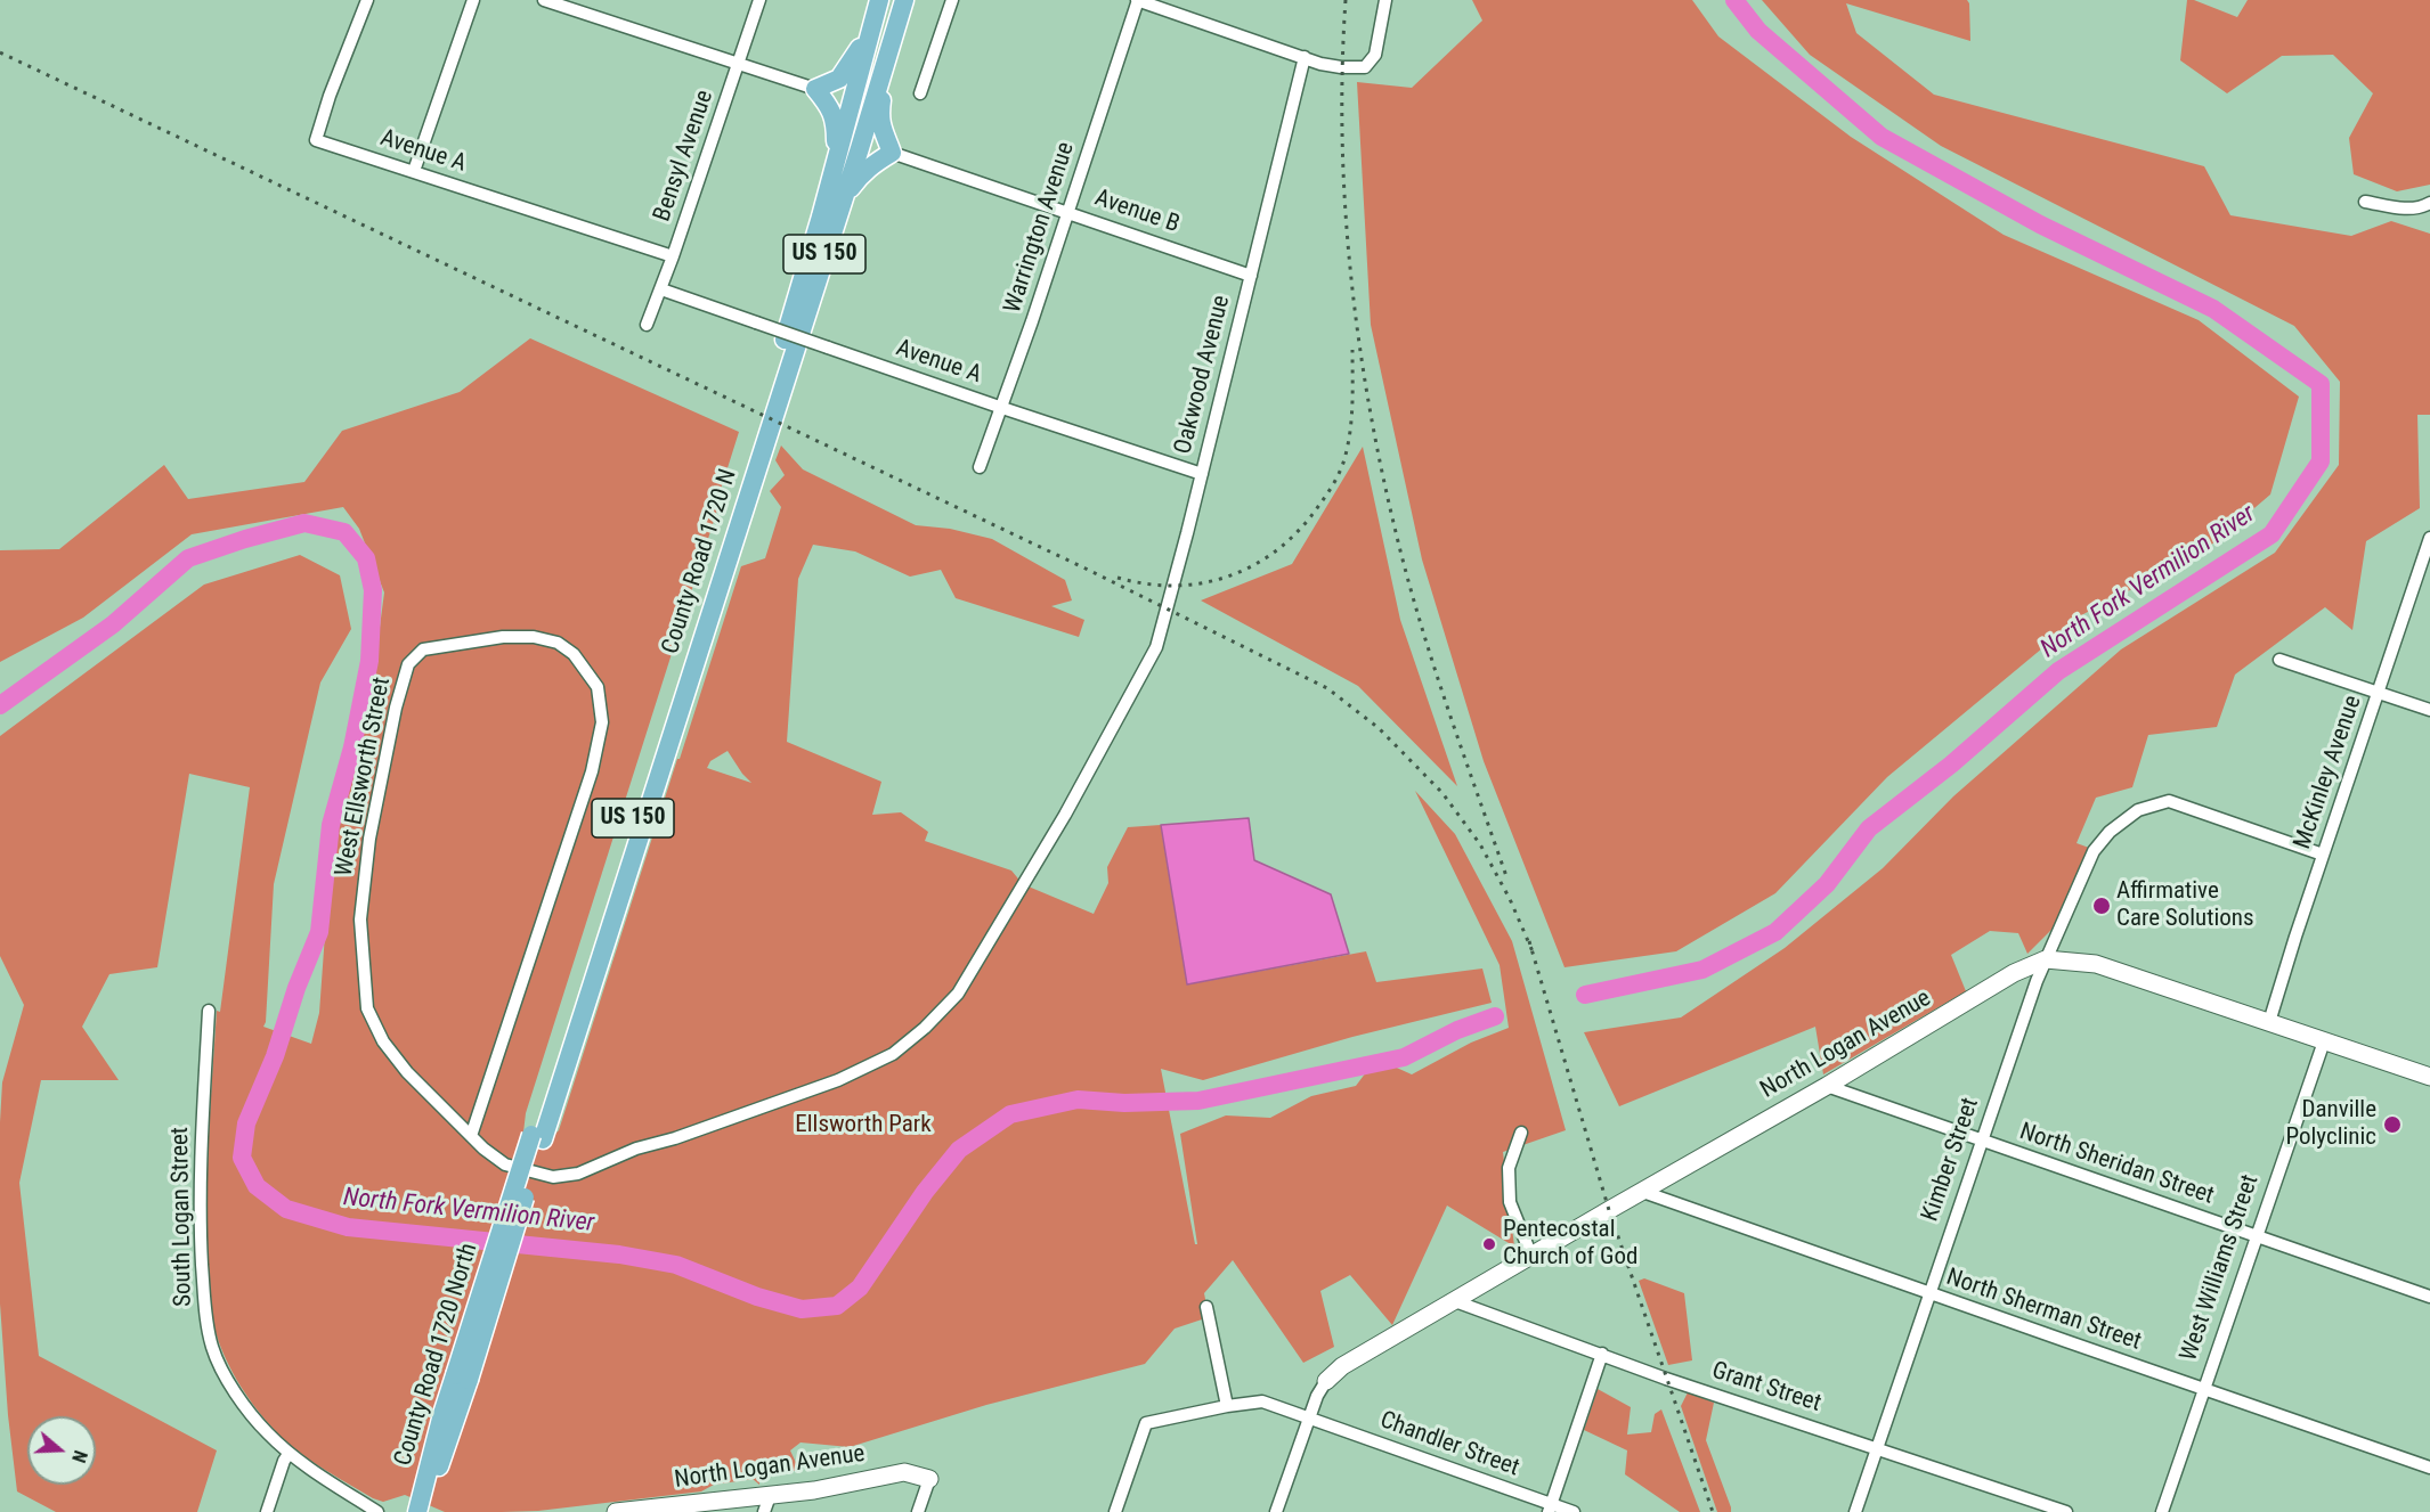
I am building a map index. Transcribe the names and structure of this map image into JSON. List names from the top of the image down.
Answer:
{
  "streets": {
    "main road": ["US 150", "County Road 1720 N", "County Road 1720 North"],
    "street": [
      "Avenue A",
      "Bensyl Avenue",
      "Avenue B",
      "Warrington Avenue",
      "Oakwood Avenue",
      "McKinley Avenue",
      "West Ellsworth Street",
      "North Logan Avenue",
      "Kimber Street",
      "North Sheridan Street",
      "South Logan Street",
      "West Williams Street",
      "North Sherman Street",
      "Grant Street",
      "Chandler Street"
    ]
  },
  "crossings": [
    ["Avenue A", "Bensyl Avenue"],
    ["Avenue A", "Warrington Avenue"],
    ["Avenue A", "Oakwood Avenue"],
    ["Avenue B", "Warrington Avenue"],
    ["Avenue B", "Oakwood Avenue"],
    ["US 150", "County Road 1720 N"],
    ["Oakwood Avenue", "West Ellsworth Street"],
    ["County Road 1720 N", "County Road 1720 North"],
    ["McKinley Avenue", "North Logan Avenue"],
    ["McKinley Avenue", "Kimber Street"],
    ["North Logan Avenue", "Kimber Street"],
    ["North Logan Avenue", "North Sheridan Street"],
    ["North Logan Avenue", "West Williams Street"],
    ["North Logan Avenue", "North Sherman Street"],
    ["North Logan Avenue", "Grant Street"],
    ["Kimber Street", "North Sheridan Street"],
    ["Kimber Street", "North Sherman Street"],
    ["Kimber Street", "Grant Street"],
    ["North Sheridan Street", "West Williams Street"],
    ["West Williams Street", "North Sherman Street"]
  ],
  "water": ["North Fork Vermilion River"],
  "parks": ["Ellsworth Park"],
  "places": ["Affirmative Care Solutions", "Danville Polyclinic", "Pentecostal Church of God"],
  "north": "right"
}
